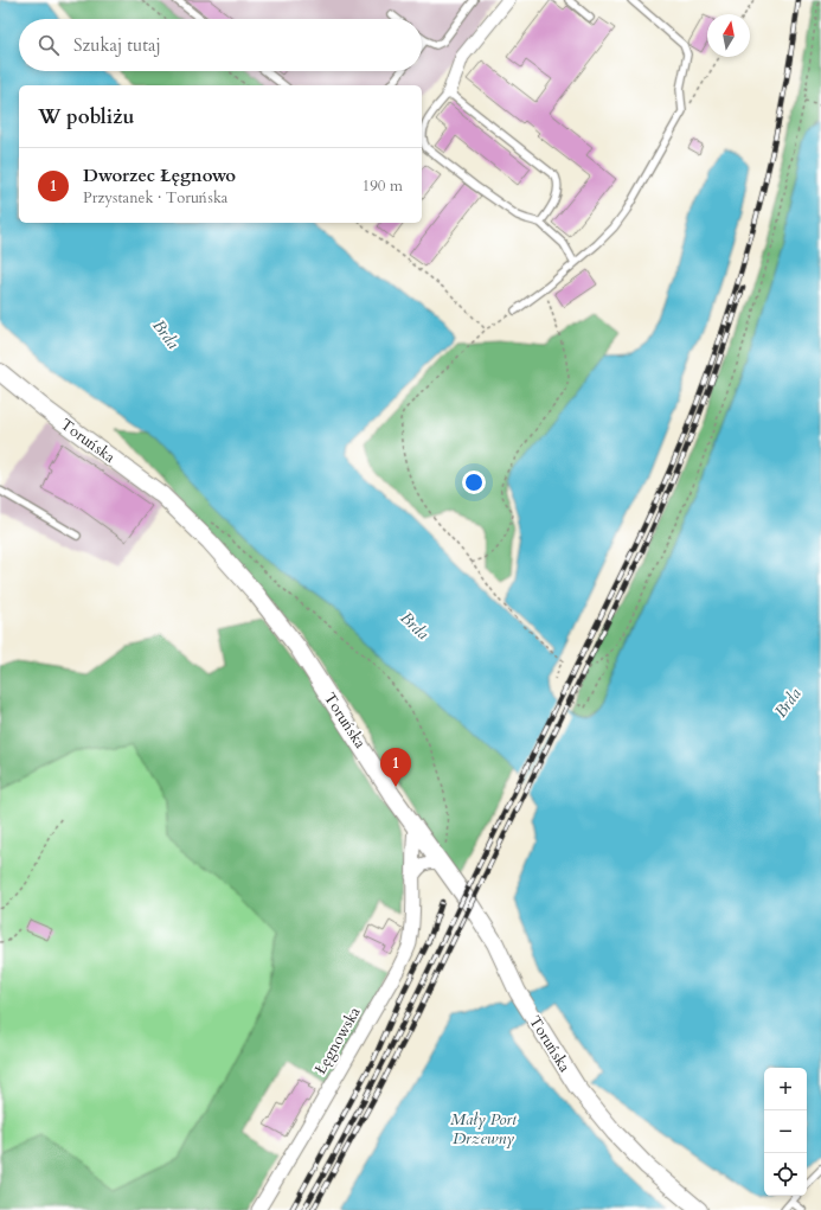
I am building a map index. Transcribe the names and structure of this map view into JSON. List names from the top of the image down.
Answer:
{
  "streets": {
    "street": ["Toruńska", "Łęgnowska"]
  },
  "crossings": [
    ["Toruńska", "Łęgnowska"]
  ],
  "water": ["Brda", "Mały Port Drzewny"],
  "north": "top",
  "page": {
    "search": "Szukaj tutaj",
    "heading": "W pobliżu",
    "list": [
      {
        "mark": "1",
        "name": "Dworzec Łęgnowo",
        "note": "Przystanek · Toruńska",
        "value": "190 m"
      }
    ],
    "pins": "1",
    "map_buttons": ["+", "−"]
  }
}
